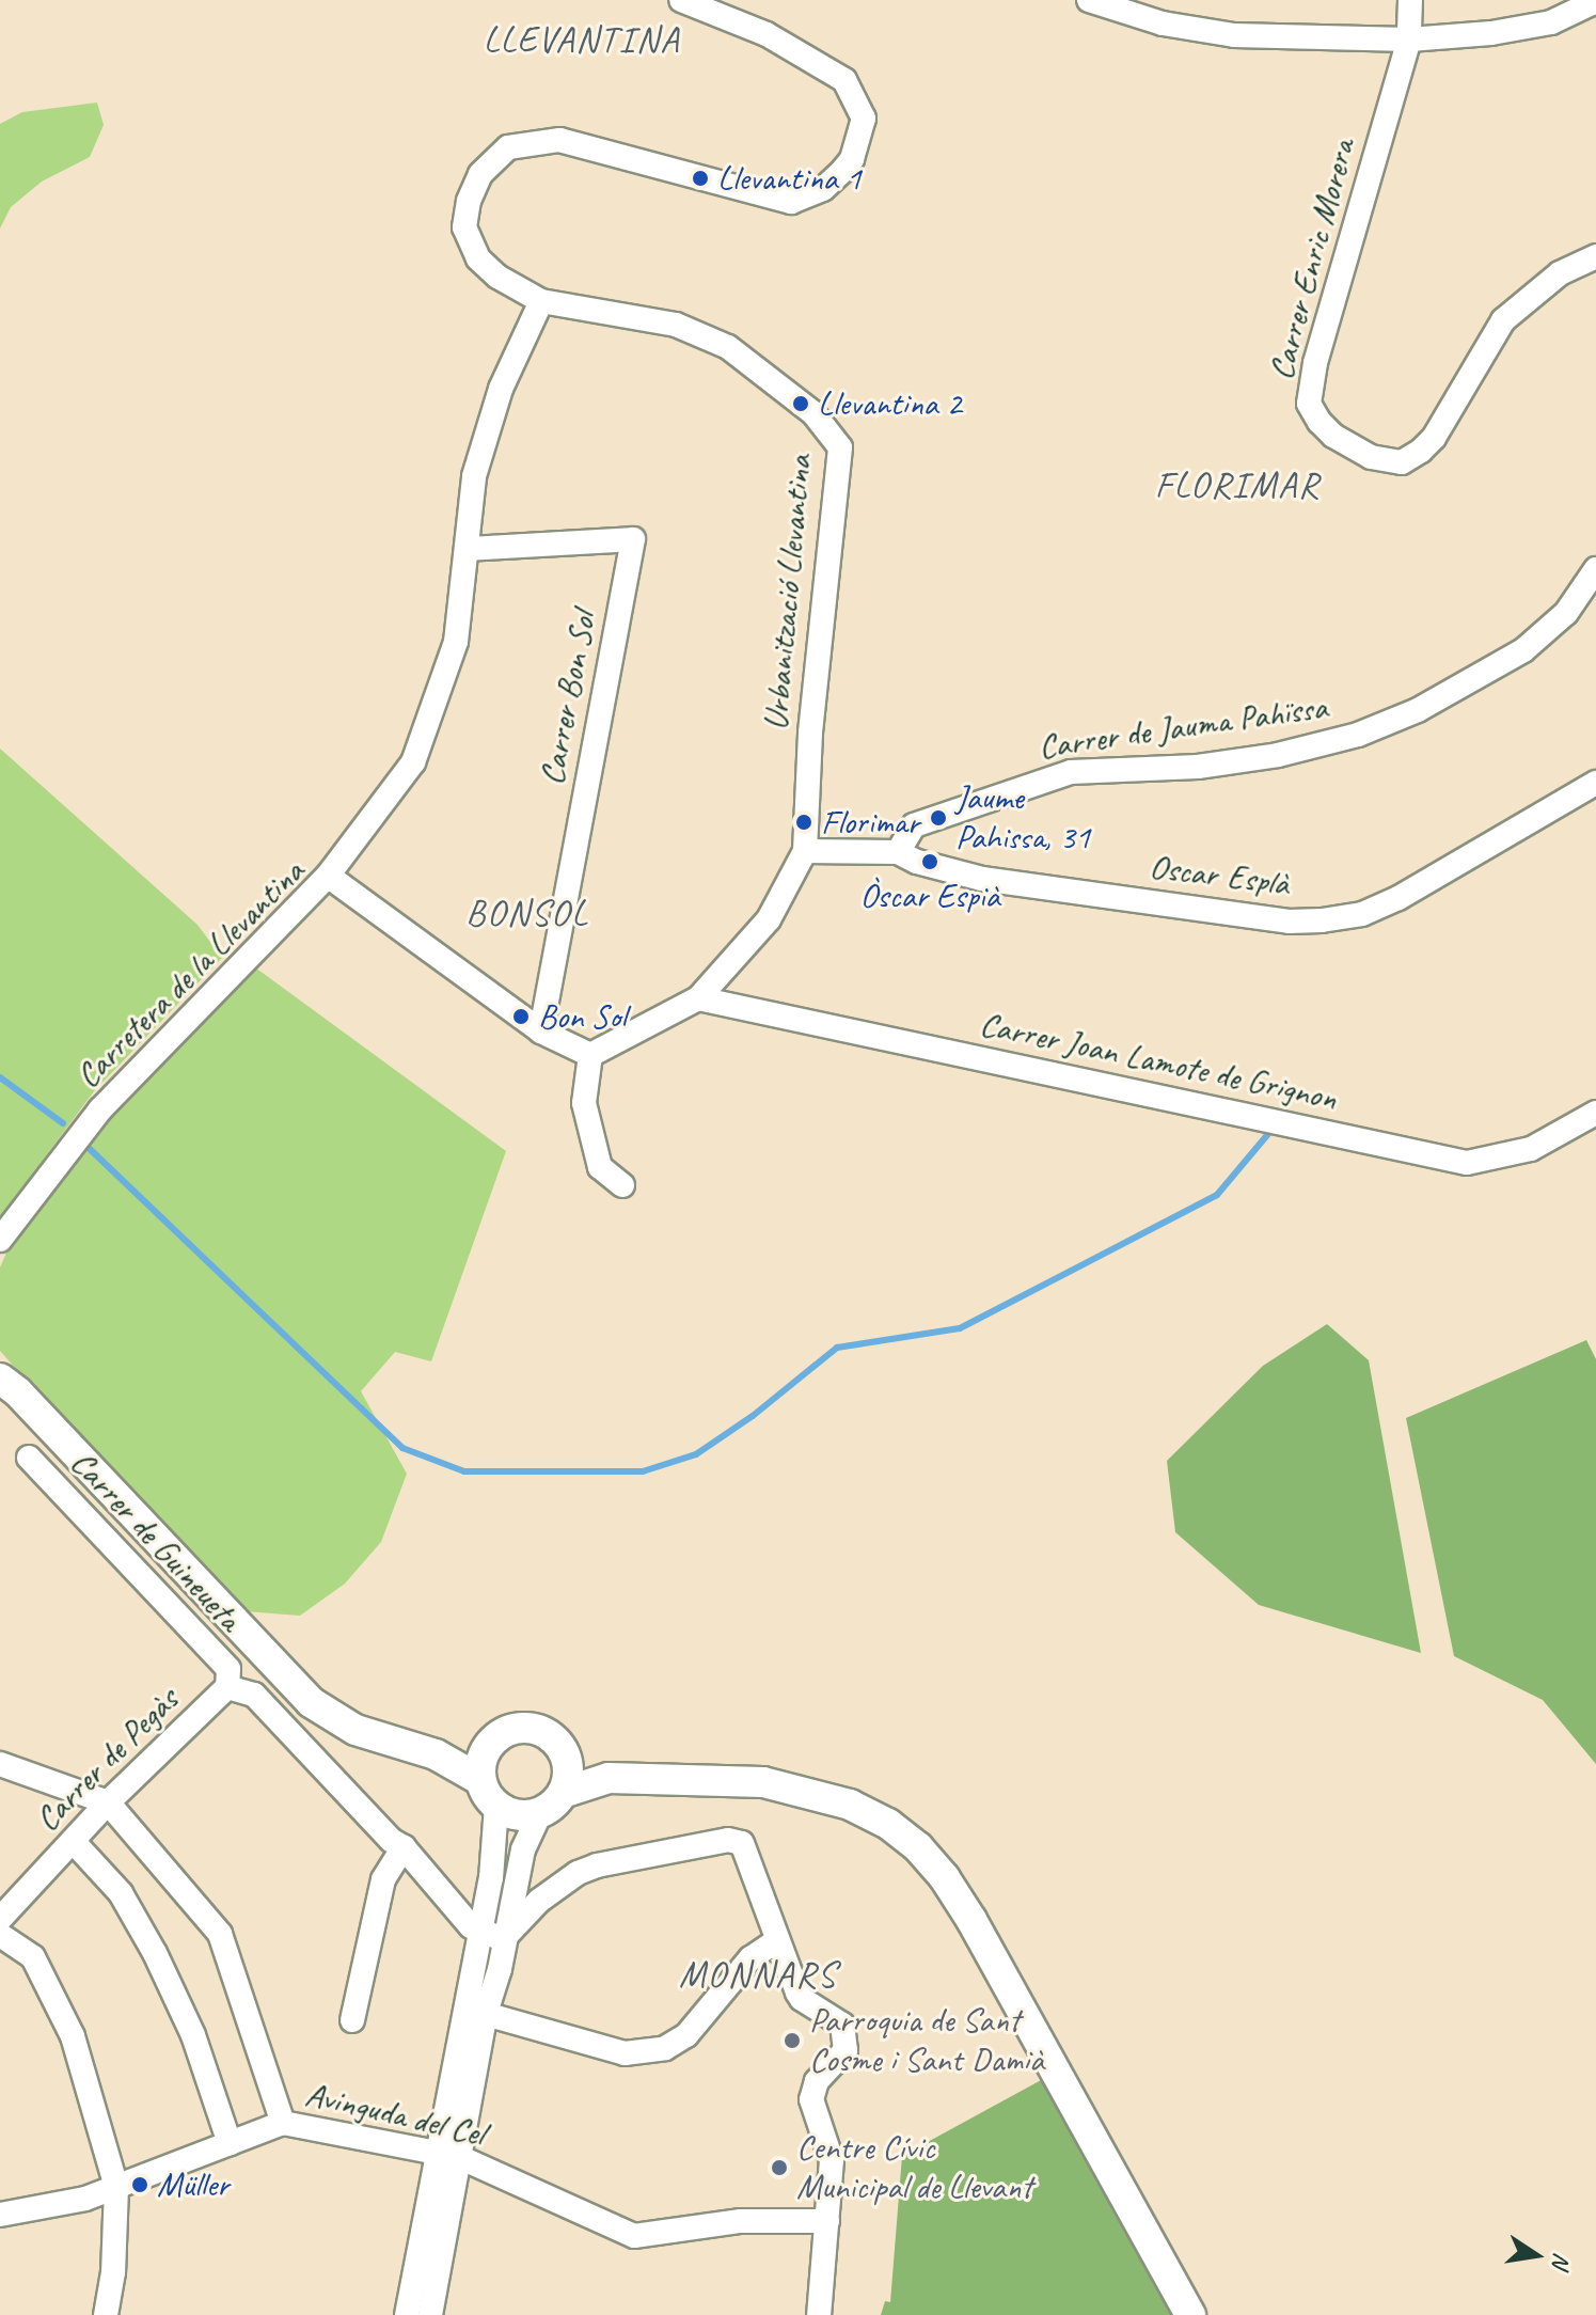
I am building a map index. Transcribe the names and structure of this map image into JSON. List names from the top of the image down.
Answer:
{
  "streets": {
    "street": [
      "Carrer Enric Morera",
      "Urbanització Llevantina",
      "Carrer Bon Sol",
      "Carrer de Jauma Pahïssa",
      "Oscar Esplà",
      "Carretera de la Llevantina",
      "Carrer Joan Lamote de Grignon",
      "Carrer de Guineueta",
      "Carrer de Pegàs",
      "Avinguda del Cel"
    ]
  },
  "crossings": [
    ["Urbanització Llevantina", "Oscar Esplà"],
    ["Carrer Bon Sol", "Carretera de la Llevantina"],
    ["Carrer de Jauma Pahïssa", "Oscar Esplà"],
    ["Carrer de Guineueta", "Carrer de Pegàs"]
  ],
  "districts": [
    "LLEVANTINA",
    "FLORIMAR",
    "BONSOL",
    "MONNARS"
  ],
  "places": [
    "Llevantina 1",
    "Llevantina 2",
    "Jaume Pahissa, 31",
    "Florimar",
    "Òscar Espià",
    "Bon Sol",
    "Parroquia de Sant Cosme i Sant Damià",
    "Centre Cívic Municipal de Llevant",
    "Müller"
  ],
  "north": "right"
}
